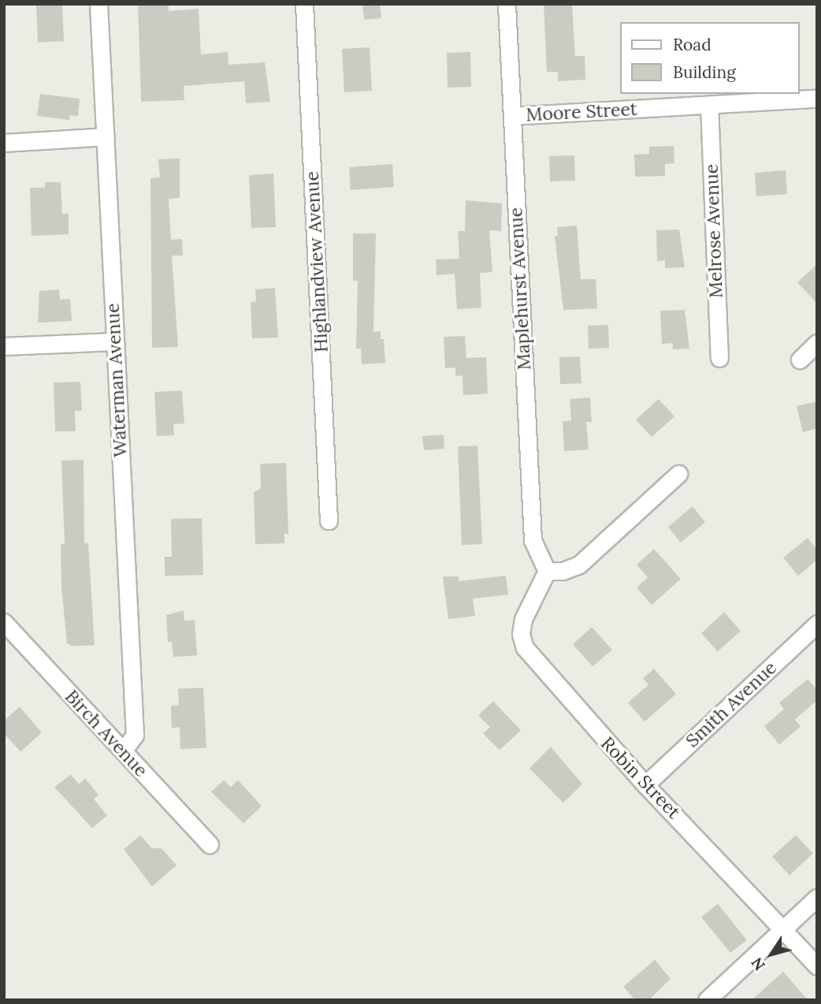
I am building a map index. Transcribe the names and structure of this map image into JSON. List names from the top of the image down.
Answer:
{
  "streets": {
    "street": [
      "Moore Street",
      "Melrose Avenue",
      "Highlandview Avenue",
      "Maplehurst Avenue",
      "Waterman Avenue",
      "Smith Avenue",
      "Birch Avenue",
      "Robin Street"
    ]
  },
  "crossings": [
    ["Moore Street", "Melrose Avenue"],
    ["Moore Street", "Maplehurst Avenue"],
    ["Maplehurst Avenue", "Robin Street"],
    ["Waterman Avenue", "Birch Avenue"],
    ["Smith Avenue", "Robin Street"]
  ],
  "legend": ["Road", "Building"],
  "north": "bottom left"
}
